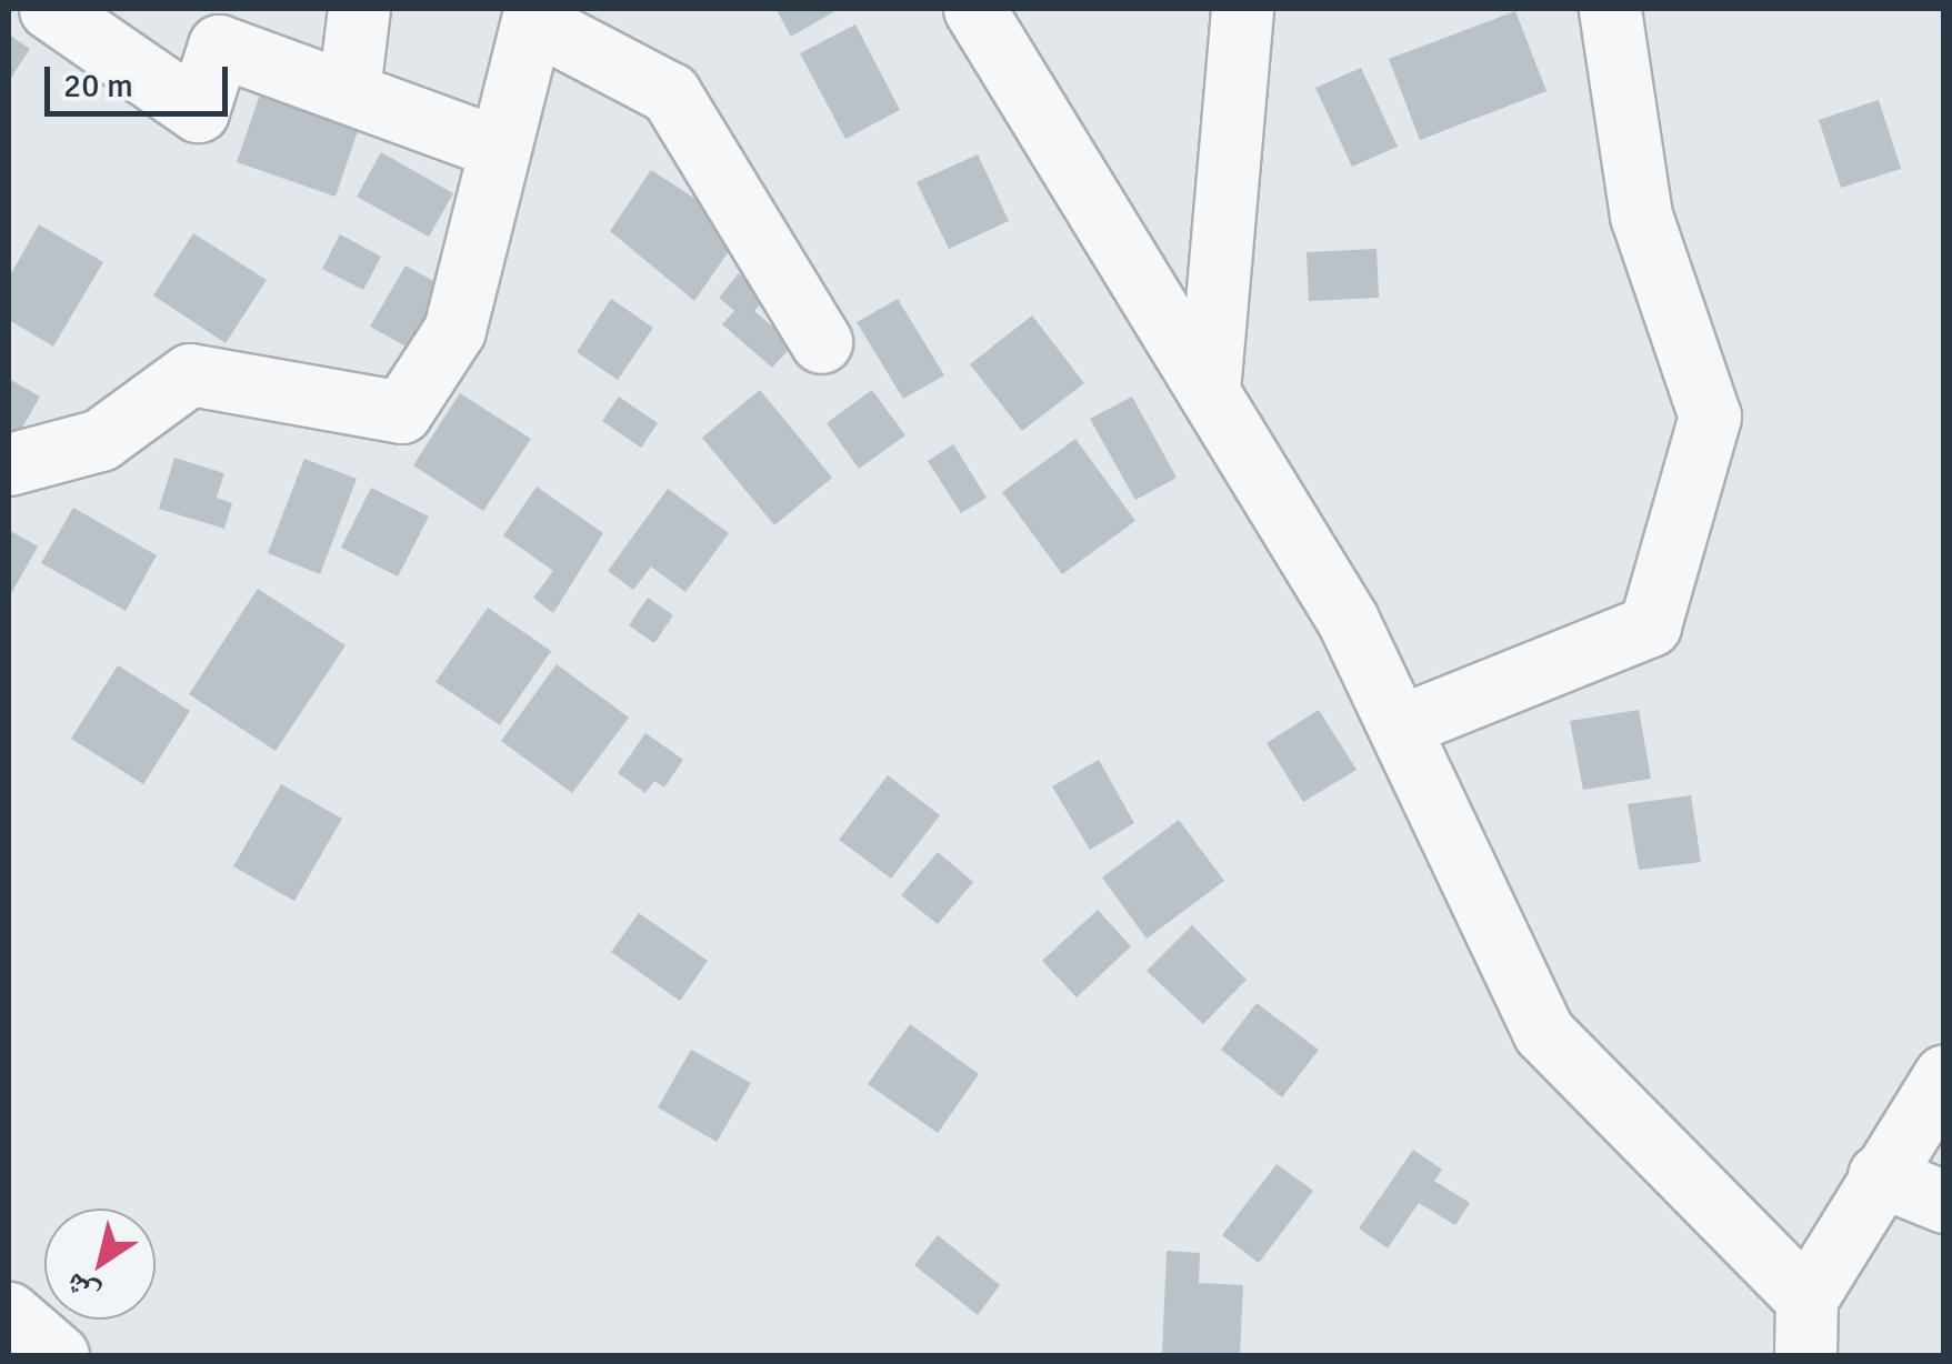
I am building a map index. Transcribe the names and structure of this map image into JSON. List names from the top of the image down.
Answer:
{
  "scale_bar": "20 m",
  "north": "bottom left"
}
